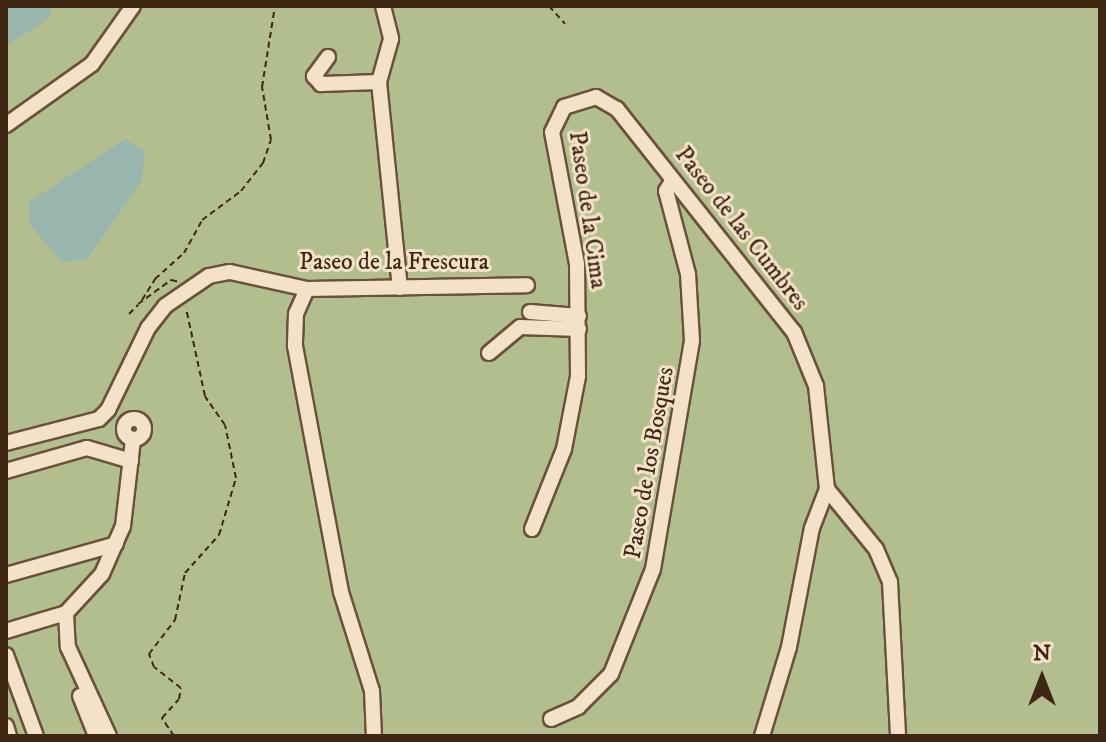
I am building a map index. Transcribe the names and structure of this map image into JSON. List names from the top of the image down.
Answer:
{
  "streets": {
    "street": [
      "Paseo de la Cima",
      "Paseo de las Cumbres",
      "Paseo de la Frescura",
      "Paseo de los Bosques"
    ]
  },
  "crossings": [
    ["Paseo de la Cima", "Paseo de las Cumbres"],
    ["Paseo de las Cumbres", "Paseo de los Bosques"]
  ],
  "north": "top"
}
